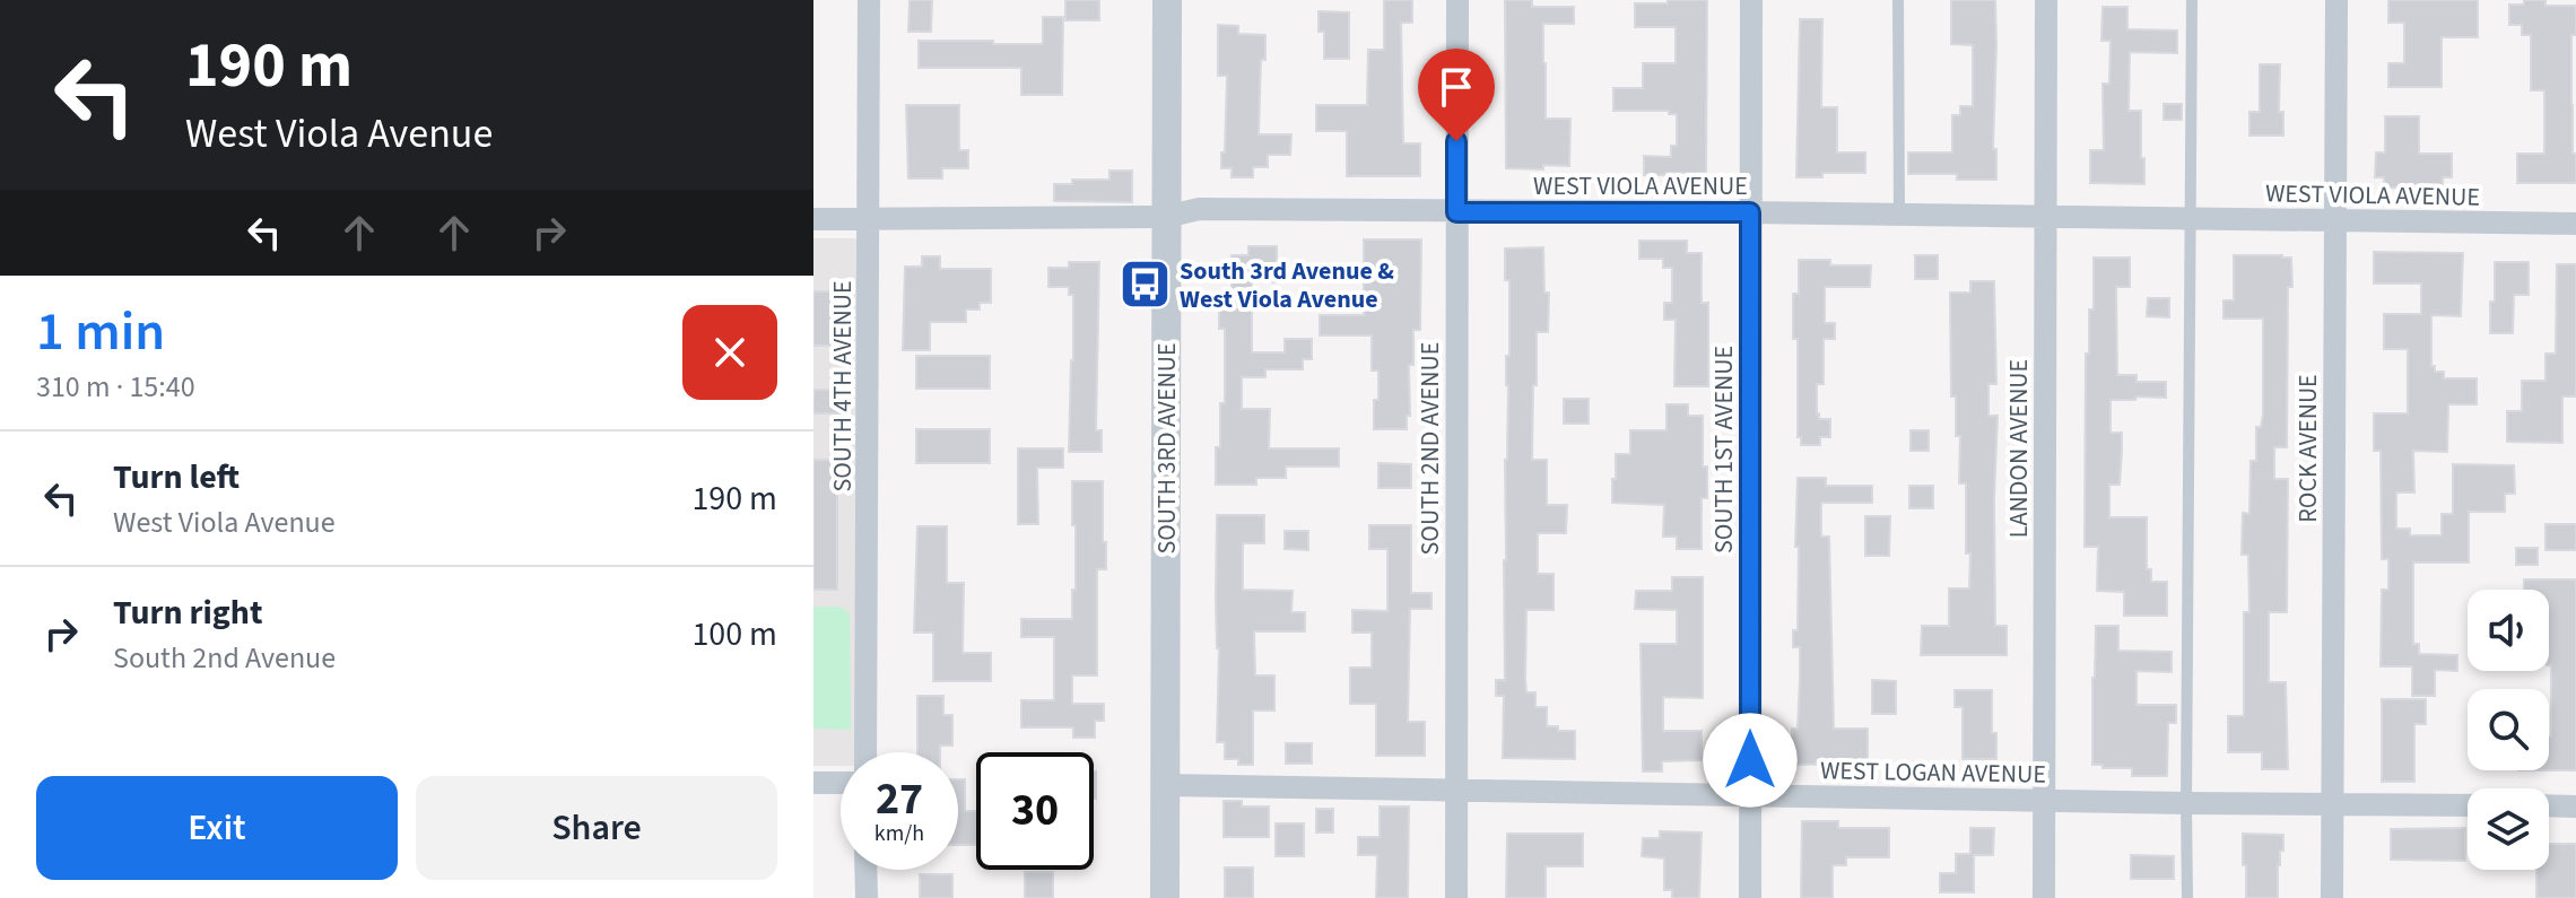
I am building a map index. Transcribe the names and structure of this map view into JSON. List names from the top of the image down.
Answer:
{
  "streets": {
    "street": [
      "WEST VIOLA AVENUE",
      "SOUTH 4TH AVENUE",
      "SOUTH 3RD AVENUE",
      "SOUTH 2ND AVENUE",
      "LANDON AVENUE",
      "ROCK AVENUE",
      "SOUTH 1ST AVENUE",
      "WEST LOGAN AVENUE"
    ]
  },
  "crossings": [
    ["WEST VIOLA AVENUE", "SOUTH 4TH AVENUE"],
    ["WEST VIOLA AVENUE", "SOUTH 3RD AVENUE"],
    ["WEST VIOLA AVENUE", "SOUTH 2ND AVENUE"],
    ["WEST VIOLA AVENUE", "LANDON AVENUE"],
    ["WEST VIOLA AVENUE", "ROCK AVENUE"],
    ["WEST VIOLA AVENUE", "SOUTH 1ST AVENUE"],
    ["SOUTH 3RD AVENUE", "WEST LOGAN AVENUE"],
    ["SOUTH 2ND AVENUE", "WEST LOGAN AVENUE"],
    ["LANDON AVENUE", "WEST LOGAN AVENUE"],
    ["ROCK AVENUE", "WEST LOGAN AVENUE"],
    ["SOUTH 1ST AVENUE", "WEST LOGAN AVENUE"]
  ],
  "places": {
    "bus stop": ["South 3rd Avenue & West Viola Avenue"]
  },
  "page": {
    "turn": ["190 m", "West Viola Avenue"],
    "heading": ["1 min", "310 m · 15:40"],
    "list": [
      {
        "name": "Turn left",
        "note": "West Viola Avenue",
        "value": "190 m"
      },
      {
        "name": "Turn right",
        "note": "South 2nd Avenue",
        "value": "100 m"
      }
    ],
    "speed": "27 km/h",
    "limit": "30",
    "buttons": ["Exit", "Share"]
  }
}
